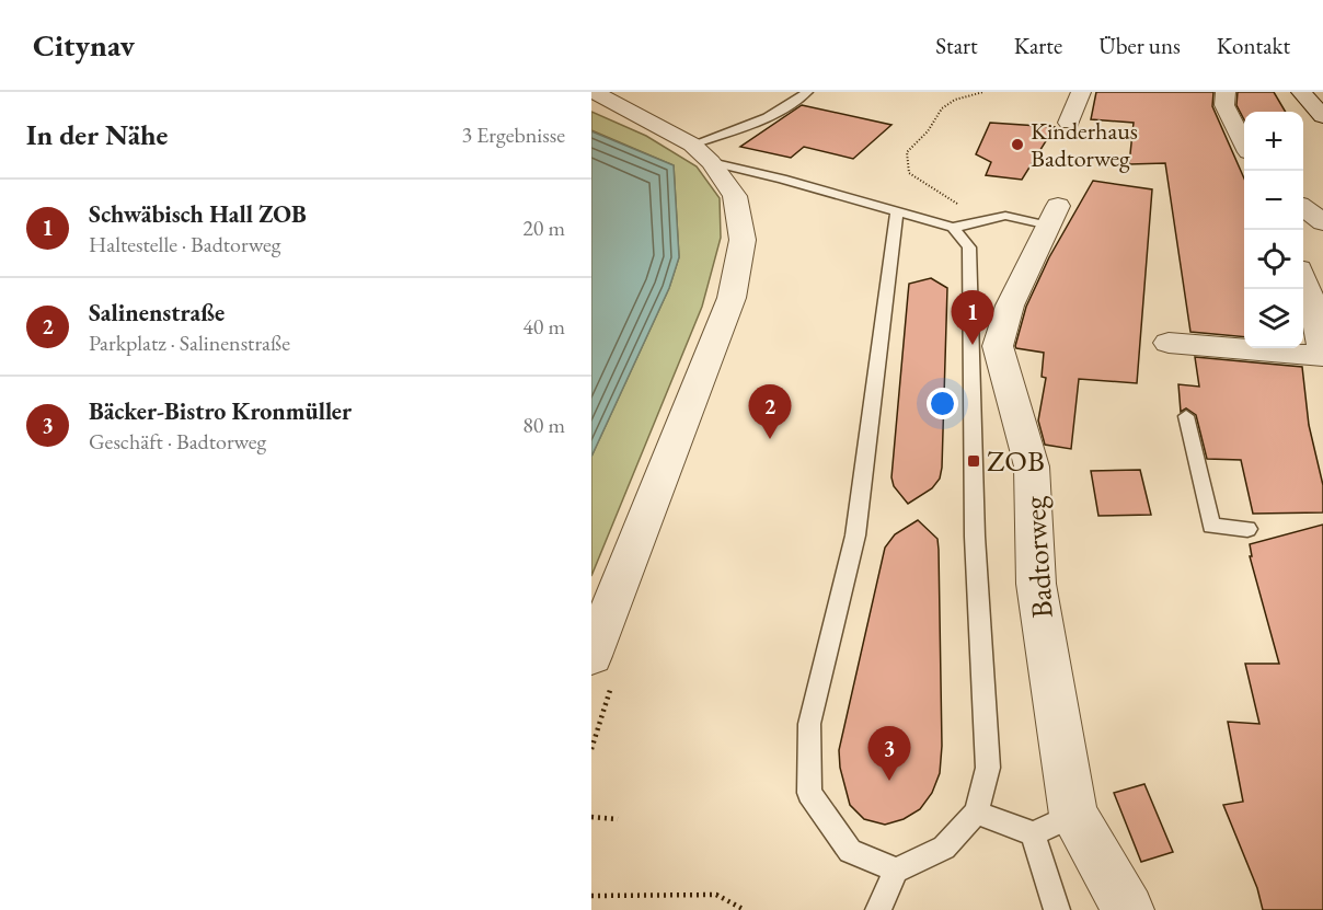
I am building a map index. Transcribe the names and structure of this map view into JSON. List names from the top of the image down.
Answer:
{
  "streets": {
    "street": ["Badtorweg"]
  },
  "places": {
    "other": ["Kinderhaus Badtorweg"],
    "transit": ["ZOB"]
  },
  "page": {
    "header": "Citynav",
    "nav": [
      "Start",
      "Karte",
      "Über uns",
      "Kontakt"
    ],
    "heading": ["In der Nähe", "3 Ergebnisse"],
    "map_buttons": ["+", "−"],
    "list": [
      {
        "mark": "1",
        "name": "Schwäbisch Hall ZOB",
        "note": "Haltestelle · Badtorweg",
        "value": "20 m"
      },
      {
        "mark": "2",
        "name": "Salinenstraße",
        "note": "Parkplatz · Salinenstraße",
        "value": "40 m"
      },
      {
        "mark": "3",
        "name": "Bäcker-Bistro Kronmüller",
        "note": "Geschäft · Badtorweg",
        "value": "80 m"
      }
    ],
    "pins": ["1", "2", "3"]
  }
}
